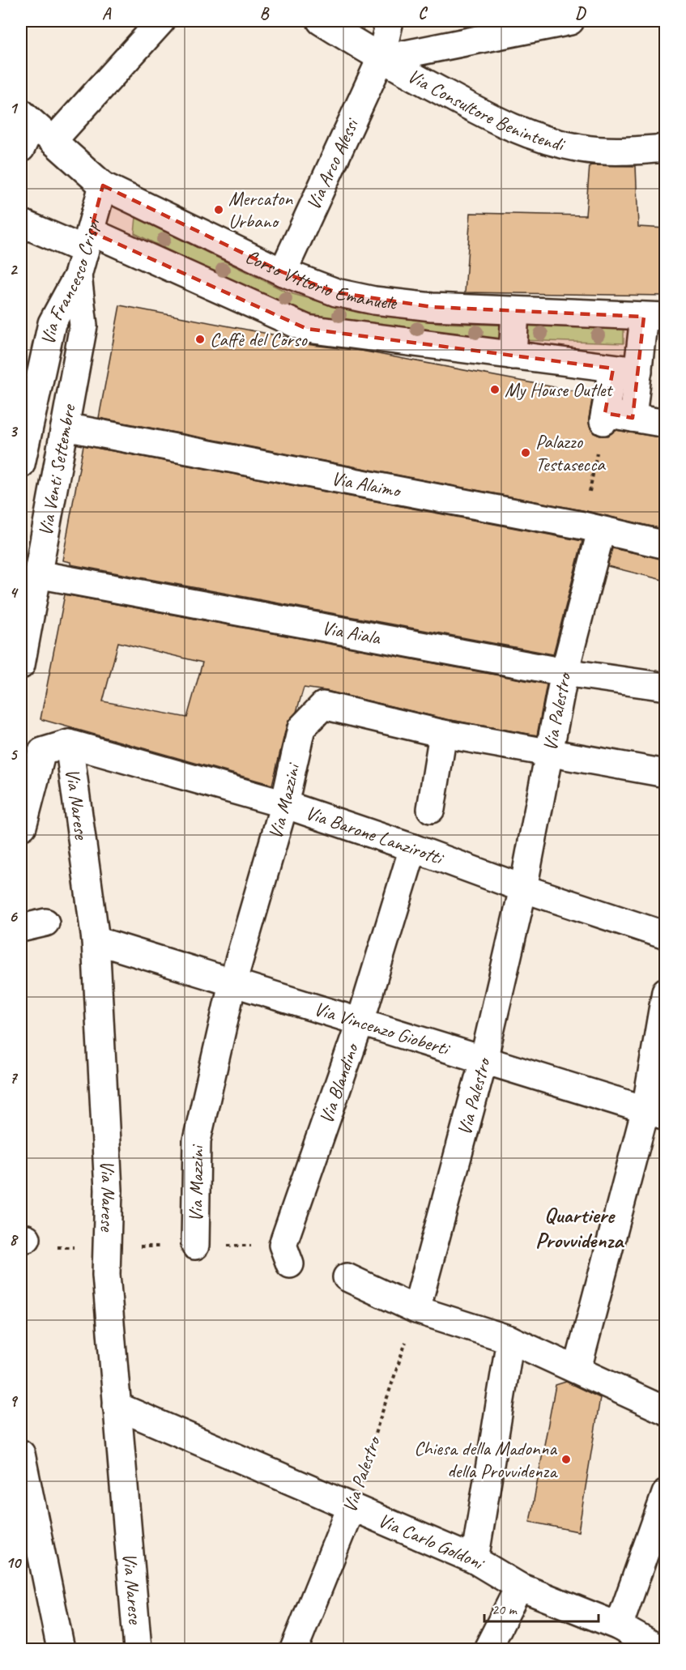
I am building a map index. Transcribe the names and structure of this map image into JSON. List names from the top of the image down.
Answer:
{
  "streets": {
    "street": [
      "Via Consultore Benintendi",
      "Via Arco Alessi",
      "Corso Vittorio Emanuele",
      "Via Francesco Crispi",
      "Via Venti Settembre",
      "Via Alaimo",
      "Via Aiala",
      "Via Palestro",
      "Via Mazzini",
      "Via Narese",
      "Via Barone Lanzirotti",
      "Via Vincenzo Gioberti",
      "Via Blandino",
      "Via Carlo Goldoni"
    ]
  },
  "crossings": [
    ["Via Consultore Benintendi", "Via Arco Alessi"],
    ["Via Arco Alessi", "Corso Vittorio Emanuele"],
    ["Corso Vittorio Emanuele", "Via Francesco Crispi"],
    ["Via Francesco Crispi", "Via Venti Settembre"],
    ["Via Venti Settembre", "Via Alaimo"],
    ["Via Venti Settembre", "Via Aiala"],
    ["Via Alaimo", "Via Palestro"],
    ["Via Aiala", "Via Palestro"],
    ["Via Palestro", "Via Mazzini"],
    ["Via Palestro", "Via Barone Lanzirotti"],
    ["Via Palestro", "Via Vincenzo Gioberti"],
    ["Via Palestro", "Via Carlo Goldoni"],
    ["Via Mazzini", "Via Barone Lanzirotti"],
    ["Via Mazzini", "Via Vincenzo Gioberti"],
    ["Via Narese", "Via Barone Lanzirotti"],
    ["Via Narese", "Via Vincenzo Gioberti"],
    ["Via Narese", "Via Carlo Goldoni"],
    ["Via Barone Lanzirotti", "Via Blandino"],
    ["Via Vincenzo Gioberti", "Via Blandino"]
  ],
  "districts": ["Quartiere Provvidenza"],
  "places": [
    "Mercaton Urbano",
    "Caffè del Corso",
    "My House Outlet",
    "Palazzo Testasecca",
    "Chiesa della Madonna della Provvidenza"
  ],
  "scale_bar": "20 m",
  "grid": {
    "columns": [
      "A",
      "B",
      "C",
      "D"
    ],
    "rows": [
      "1",
      "2",
      "3",
      "4",
      "5",
      "6",
      "7",
      "8",
      "9",
      "10"
    ]
  }
}
